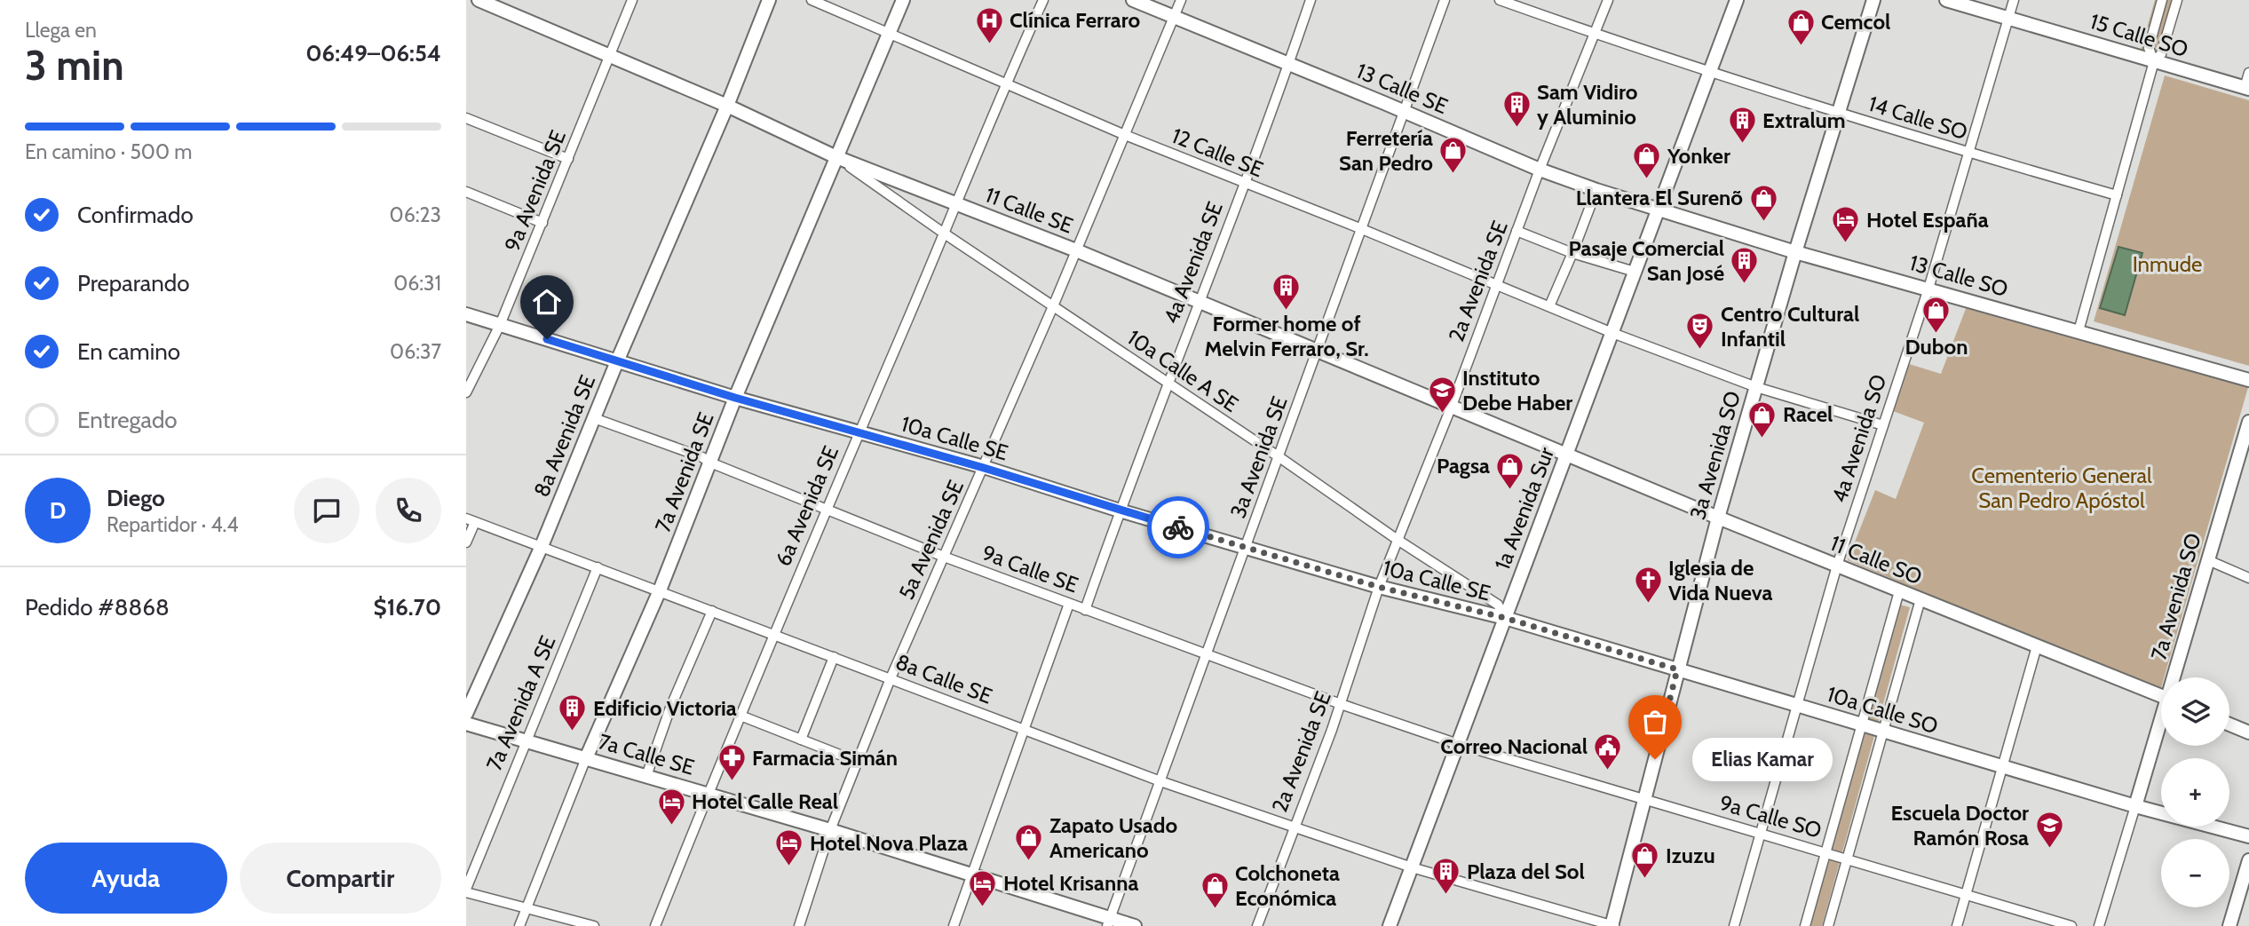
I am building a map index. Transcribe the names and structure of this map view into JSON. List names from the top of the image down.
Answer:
{
  "streets": {
    "street": [
      "15 Calle SO",
      "13 Calle SE",
      "14 Calle SO",
      "12 Calle SE",
      "9a Avenida SE",
      "11 Calle SE",
      "4a Avenida SE",
      "13 Calle SO",
      "2a Avenida SE",
      "10a Calle A SE",
      "8a Avenida SE",
      "10a Calle SE",
      "4a Avenida SO",
      "3a Avenida SO",
      "3a Avenida SE",
      "7a Avenida SE",
      "6a Avenida SE",
      "1a Avenida Sur",
      "5a Avenida SE",
      "11 Calle SO",
      "9a Calle SE",
      "7a Avenida SO",
      "8a Calle SE",
      "7a Avenida A SE",
      "10a Calle SO",
      "7a Calle SE",
      "9a Calle SO"
    ]
  },
  "crossings": [
    ["15 Calle SO", "4a Avenida SO"],
    ["13 Calle SE", "4a Avenida SE"],
    ["13 Calle SE", "13 Calle SO"],
    ["13 Calle SE", "2a Avenida SE"],
    ["13 Calle SE", "3a Avenida SE"],
    ["13 Calle SE", "1a Avenida Sur"],
    ["13 Calle SE", "5a Avenida SE"],
    ["14 Calle SO", "2a Avenida SE"],
    ["14 Calle SO", "4a Avenida SO"],
    ["14 Calle SO", "3a Avenida SO"],
    ["14 Calle SO", "1a Avenida Sur"],
    ["12 Calle SE", "4a Avenida SE"],
    ["12 Calle SE", "2a Avenida SE"],
    ["12 Calle SE", "4a Avenida SO"],
    ["12 Calle SE", "3a Avenida SO"],
    ["12 Calle SE", "3a Avenida SE"],
    ["12 Calle SE", "7a Avenida SE"],
    ["12 Calle SE", "6a Avenida SE"],
    ["12 Calle SE", "1a Avenida Sur"],
    ["12 Calle SE", "5a Avenida SE"],
    ["9a Avenida SE", "11 Calle SE"],
    ["9a Avenida SE", "10a Calle SE"],
    ["11 Calle SE", "4a Avenida SE"],
    ["11 Calle SE", "2a Avenida SE"],
    ["11 Calle SE", "10a Calle A SE"],
    ["11 Calle SE", "8a Avenida SE"],
    ["11 Calle SE", "3a Avenida SE"],
    ["11 Calle SE", "7a Avenida SE"],
    ["11 Calle SE", "6a Avenida SE"],
    ["11 Calle SE", "1a Avenida Sur"],
    ["11 Calle SE", "5a Avenida SE"],
    ["11 Calle SE", "11 Calle SO"],
    ["4a Avenida SE", "10a Calle A SE"],
    ["4a Avenida SE", "10a Calle SE"],
    ["4a Avenida SE", "9a Calle SE"],
    ["13 Calle SO", "4a Avenida SO"],
    ["13 Calle SO", "3a Avenida SO"],
    ["13 Calle SO", "1a Avenida Sur"],
    ["2a Avenida SE", "10a Calle A SE"],
    ["2a Avenida SE", "10a Calle SE"],
    ["2a Avenida SE", "9a Calle SE"],
    ["2a Avenida SE", "8a Calle SE"],
    ["10a Calle A SE", "10a Calle SE"],
    ["10a Calle A SE", "3a Avenida SE"],
    ["10a Calle A SE", "7a Avenida SE"],
    ["10a Calle A SE", "6a Avenida SE"],
    ["10a Calle A SE", "1a Avenida Sur"],
    ["10a Calle A SE", "5a Avenida SE"],
    ["10a Calle A SE", "10a Calle SO"],
    ["8a Avenida SE", "10a Calle SE"],
    ["8a Avenida SE", "9a Calle SE"],
    ["8a Avenida SE", "8a Calle SE"],
    ["10a Calle SE", "3a Avenida SE"],
    ["10a Calle SE", "7a Avenida SE"],
    ["10a Calle SE", "6a Avenida SE"],
    ["10a Calle SE", "1a Avenida Sur"],
    ["10a Calle SE", "5a Avenida SE"],
    ["10a Calle SE", "10a Calle SO"],
    ["4a Avenida SO", "11 Calle SO"],
    ["4a Avenida SO", "10a Calle SO"],
    ["4a Avenida SO", "9a Calle SO"],
    ["3a Avenida SO", "11 Calle SO"],
    ["3a Avenida SO", "8a Calle SE"],
    ["3a Avenida SO", "10a Calle SO"],
    ["3a Avenida SO", "9a Calle SO"],
    ["3a Avenida SE", "9a Calle SE"],
    ["3a Avenida SE", "8a Calle SE"],
    ["3a Avenida SE", "7a Calle SE"],
    ["7a Avenida SE", "9a Calle SE"],
    ["7a Avenida SE", "8a Calle SE"],
    ["7a Avenida SE", "7a Calle SE"],
    ["6a Avenida SE", "9a Calle SE"],
    ["6a Avenida SE", "8a Calle SE"],
    ["6a Avenida SE", "7a Calle SE"],
    ["1a Avenida Sur", "11 Calle SO"],
    ["1a Avenida Sur", "9a Calle SE"],
    ["1a Avenida Sur", "8a Calle SE"],
    ["1a Avenida Sur", "10a Calle SO"],
    ["1a Avenida Sur", "9a Calle SO"],
    ["5a Avenida SE", "9a Calle SE"],
    ["5a Avenida SE", "8a Calle SE"],
    ["5a Avenida SE", "7a Calle SE"],
    ["9a Calle SE", "9a Calle SO"],
    ["7a Avenida SO", "10a Calle SO"],
    ["8a Calle SE", "7a Avenida A SE"],
    ["7a Avenida A SE", "7a Calle SE"]
  ],
  "parks": ["Inmude", "Cementerio General San Pedro Apóstol"],
  "places": {
    "hospital": ["Clínica Ferraro"],
    "shop": [
      "Cemcol",
      "Ferretería San Pedro",
      "Yonker",
      "Llantera El Surenõ",
      "Dubon",
      "Racel",
      "Pagsa",
      "Zapato Usado Americano",
      "Izuzu",
      "Colchoneta Económica"
    ],
    "building": [
      "Sam Vidiro y Aluminio",
      "Extralum",
      "Pasaje Comercial San José",
      "Former home of Melvin Ferraro, Sr.",
      "Edificio Victoria",
      "Plaza del Sol"
    ],
    "hotel": [
      "Hotel España",
      "Hotel Calle Real",
      "Hotel Nova Plaza",
      "Hotel Krisanna"
    ],
    "theatre": ["Centro Cultural Infantil"],
    "school or university": ["Instituto Debe Haber", "Escuela Doctor Ramón Rosa"],
    "church": ["Iglesia de Vida Nueva"],
    "other": ["Elias Kamar"],
    "public building": ["Correo Nacional"],
    "pharmacy": ["Farmacia Simán"]
  },
  "page": {
    "heading": ["3 min", "Llega en", "06:49–06:54"],
    "panel": [
      "Diego",
      "Repartidor · 4.4",
      "Pedido #8868",
      "$16.70"
    ],
    "bar": "En camino · 500 m",
    "list": [
      ["Confirmado", "06:23"],
      ["Preparando", "06:31"],
      ["En camino", "06:37"],
      "Entregado"
    ],
    "round": "D",
    "map_buttons": ["+", "−"],
    "bubble": "Elias Kamar",
    "buttons": ["Ayuda", "Compartir"]
  }
}
